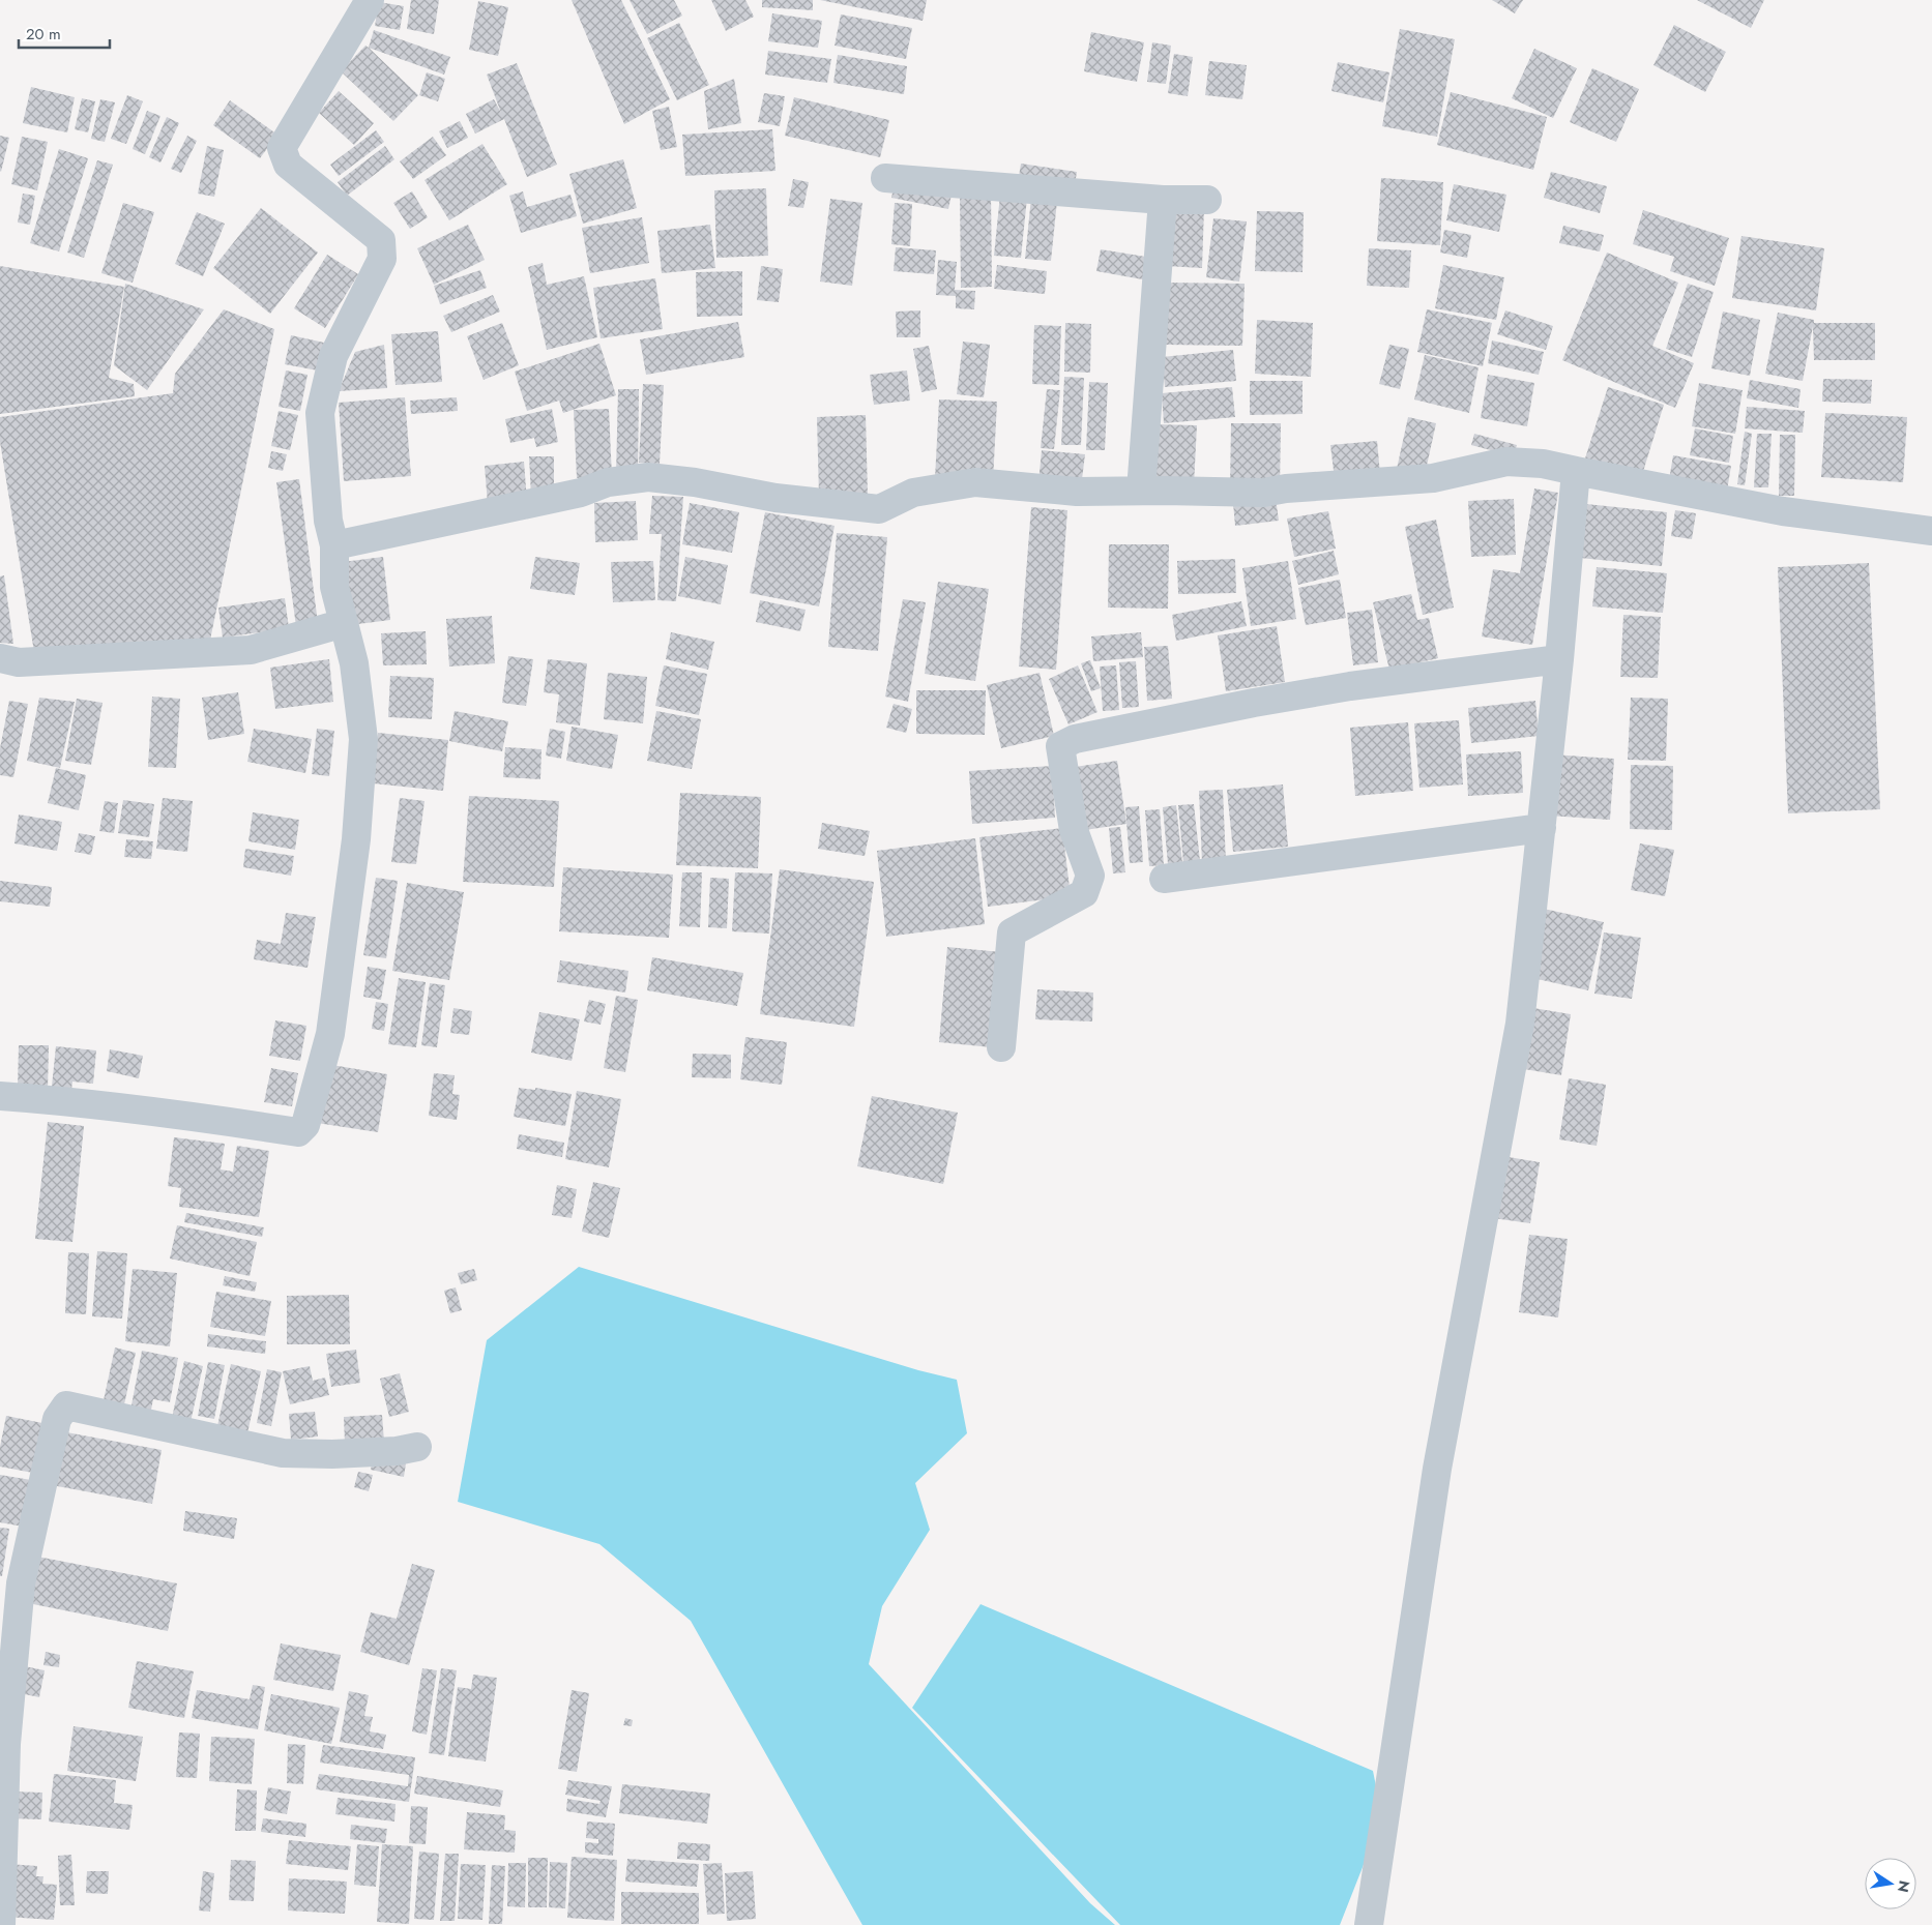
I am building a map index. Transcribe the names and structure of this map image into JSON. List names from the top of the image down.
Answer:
{
  "scale_bar": "20 m",
  "north": "right"
}
